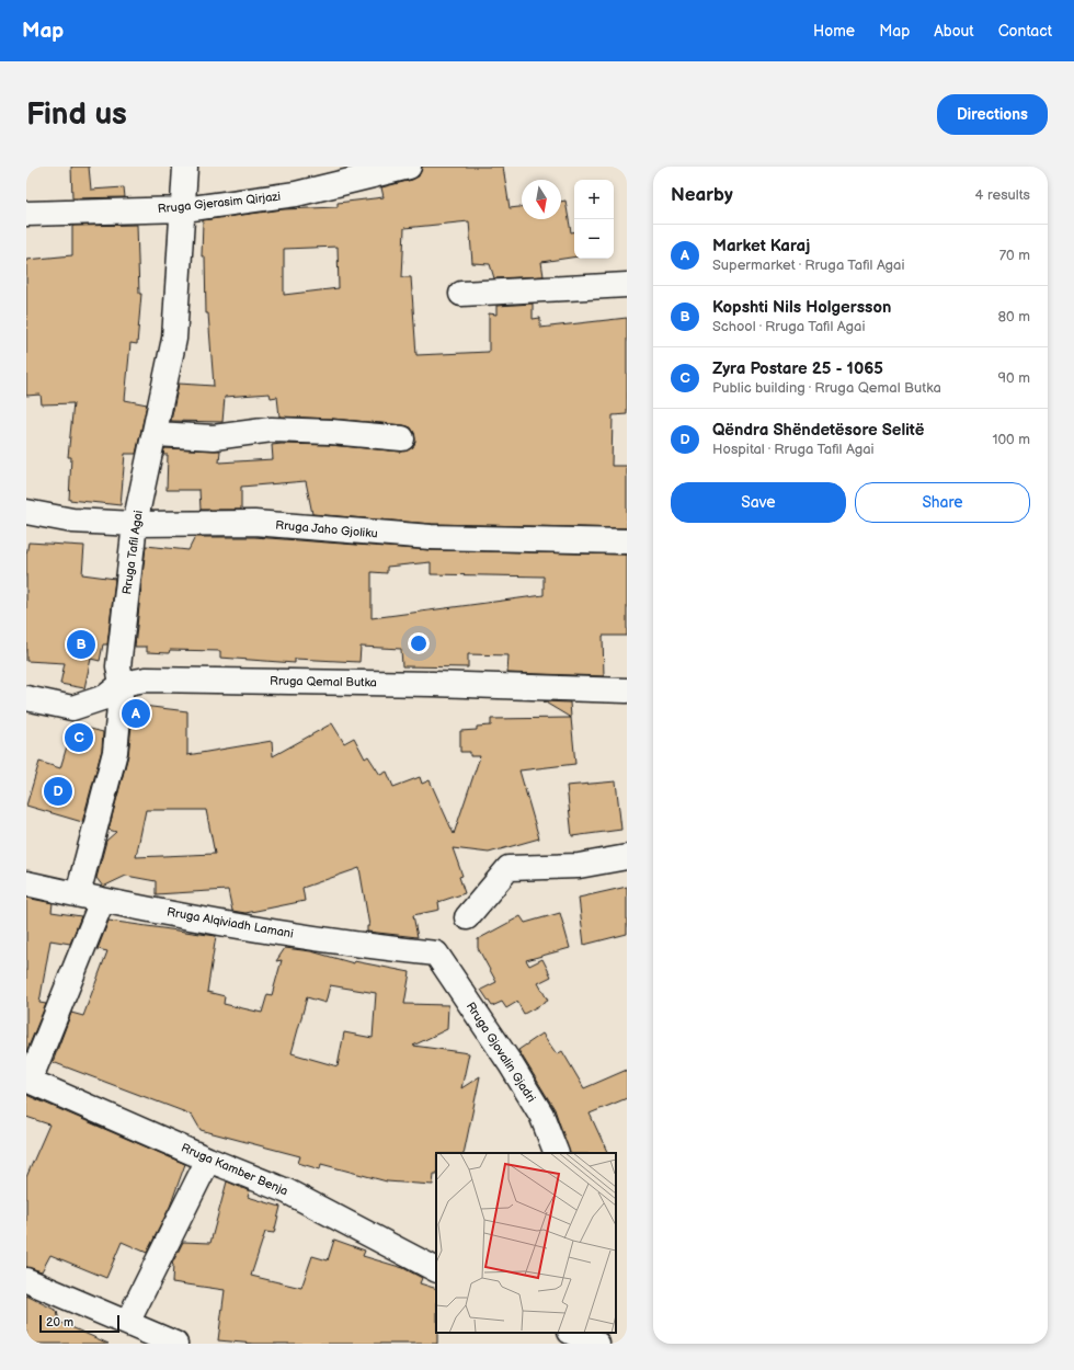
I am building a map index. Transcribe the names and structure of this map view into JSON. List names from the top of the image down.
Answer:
{
  "streets": {
    "street": [
      "Rruga Gjerasim Qirjazi",
      "Rruga Jaho Gjoliku",
      "Rruga Tafil Agai",
      "Rruga Qemal Butka",
      "Rruga Alqiviadh Lamani",
      "Rruga Gjovalin Gjadri",
      "Rruga Kamber Benja"
    ]
  },
  "crossings": [
    ["Rruga Gjerasim Qirjazi", "Rruga Tafil Agai"],
    ["Rruga Jaho Gjoliku", "Rruga Tafil Agai"],
    ["Rruga Tafil Agai", "Rruga Qemal Butka"],
    ["Rruga Tafil Agai", "Rruga Alqiviadh Lamani"],
    ["Rruga Alqiviadh Lamani", "Rruga Gjovalin Gjadri"]
  ],
  "scale_bar": "20 m",
  "north": "bottom",
  "page": {
    "header": "Map",
    "nav": [
      "Home",
      "Map",
      "About",
      "Contact"
    ],
    "buttons": [
      "Directions",
      ["Save", "Share"]
    ],
    "title": "Find us",
    "heading": ["Nearby", "4 results"],
    "map_buttons": ["+", "−"],
    "list": [
      {
        "mark": "A",
        "name": "Market Karaj",
        "note": "Supermarket · Rruga Tafil Agai",
        "value": "70 m"
      },
      {
        "mark": "B",
        "name": "Kopshti Nils Holgersson",
        "note": "School · Rruga Tafil Agai",
        "value": "80 m"
      },
      {
        "mark": "C",
        "name": "Zyra Postare 25 - 1065",
        "note": "Public building · Rruga Qemal Butka",
        "value": "90 m"
      },
      {
        "mark": "D",
        "name": "Qëndra Shëndetësore Selitë",
        "note": "Hospital · Rruga Tafil Agai",
        "value": "100 m"
      }
    ],
    "pins": [
      "B",
      "A",
      "C",
      "D"
    ],
    "scale": "20 m"
  }
}
